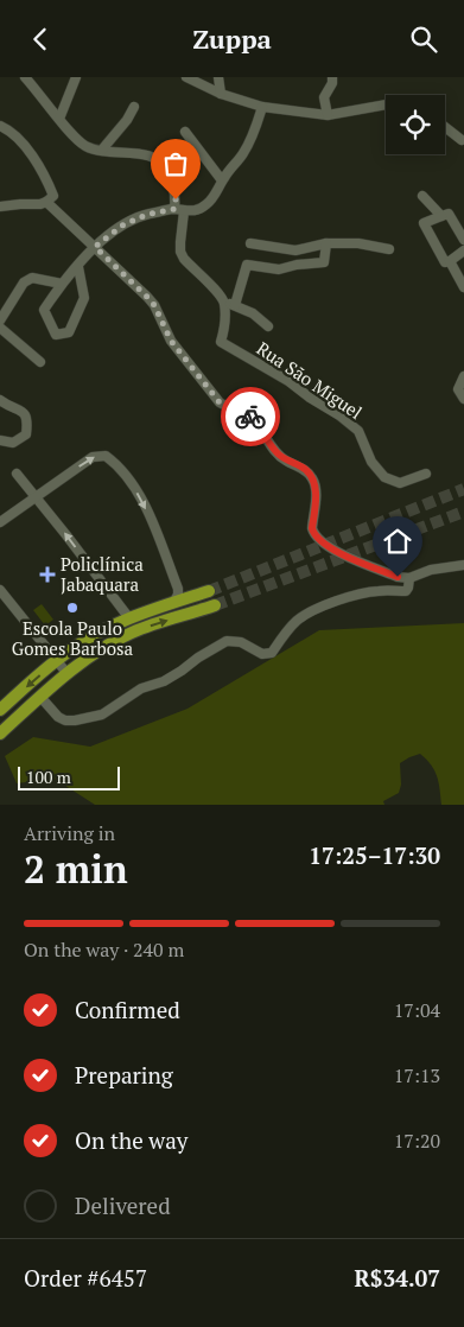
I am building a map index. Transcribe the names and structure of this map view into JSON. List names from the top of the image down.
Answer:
{
  "streets": {
    "street": ["Rua São Miguel"]
  },
  "places": {
    "health": ["Policlínica Jabaquara"],
    "other": ["Escola Paulo Gomes Barbosa"]
  },
  "scale_bar": "100 m",
  "page": {
    "header": "Zuppa",
    "scale": "100 m",
    "heading": ["2 min", "Arriving in", "17:25–17:30"],
    "panel": ["Order #6457", "R$34.07"],
    "bar": "On the way · 240 m",
    "list": [
      ["Confirmed", "17:04"],
      ["Preparing", "17:13"],
      ["On the way", "17:20"],
      "Delivered"
    ]
  }
}
